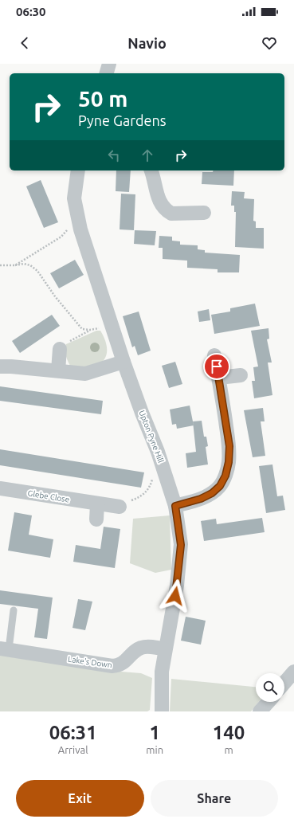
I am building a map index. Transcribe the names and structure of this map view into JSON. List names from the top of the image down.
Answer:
{
  "streets": {
    "street": ["Upton Pyne Hill", "Glebe Close", "Lake's Down"]
  },
  "crossings": [
    ["Upton Pyne Hill", "Lake's Down"]
  ],
  "page": {
    "status": "06:30",
    "header": "Navio",
    "turn": ["50 m", "Pyne Gardens"],
    "eta": [
      "06:31",
      "Arrival",
      "1",
      "min",
      "140",
      "m"
    ],
    "buttons": ["Exit", "Share"]
  }
}
